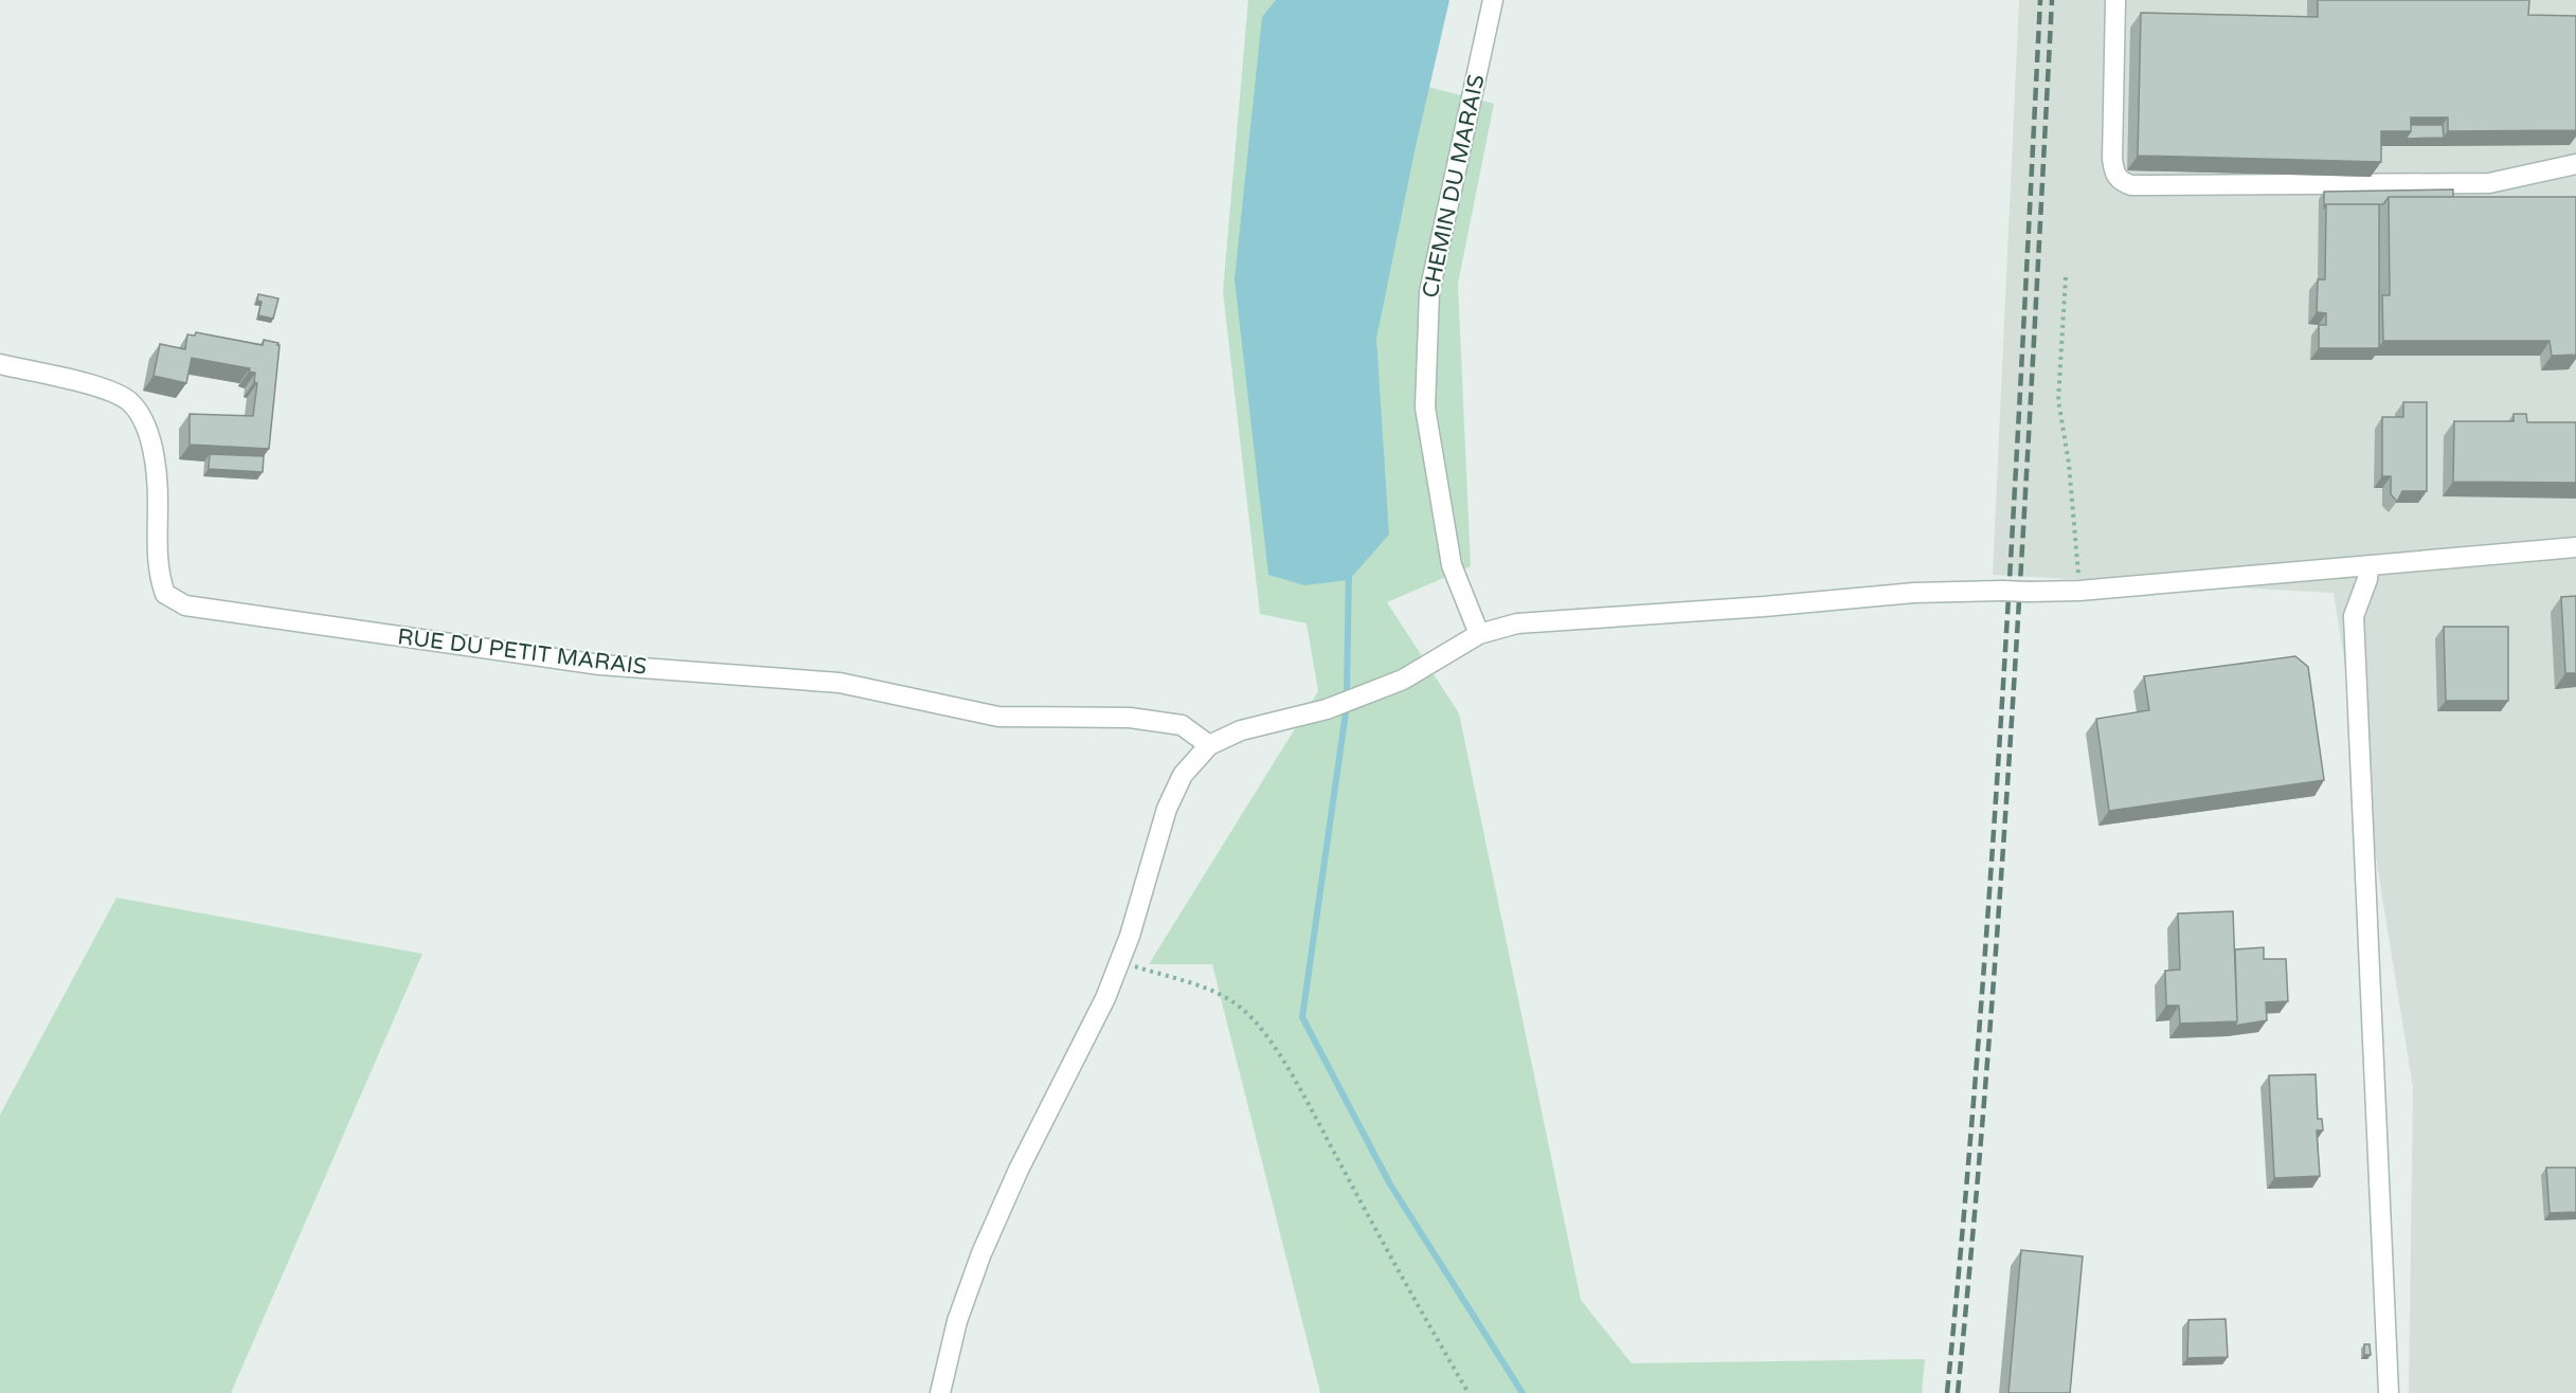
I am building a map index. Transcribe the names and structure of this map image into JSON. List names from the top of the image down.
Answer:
{
  "streets": {
    "street": ["CHEMIN DU MARAIS", "RUE DU PETIT MARAIS"]
  }
}
